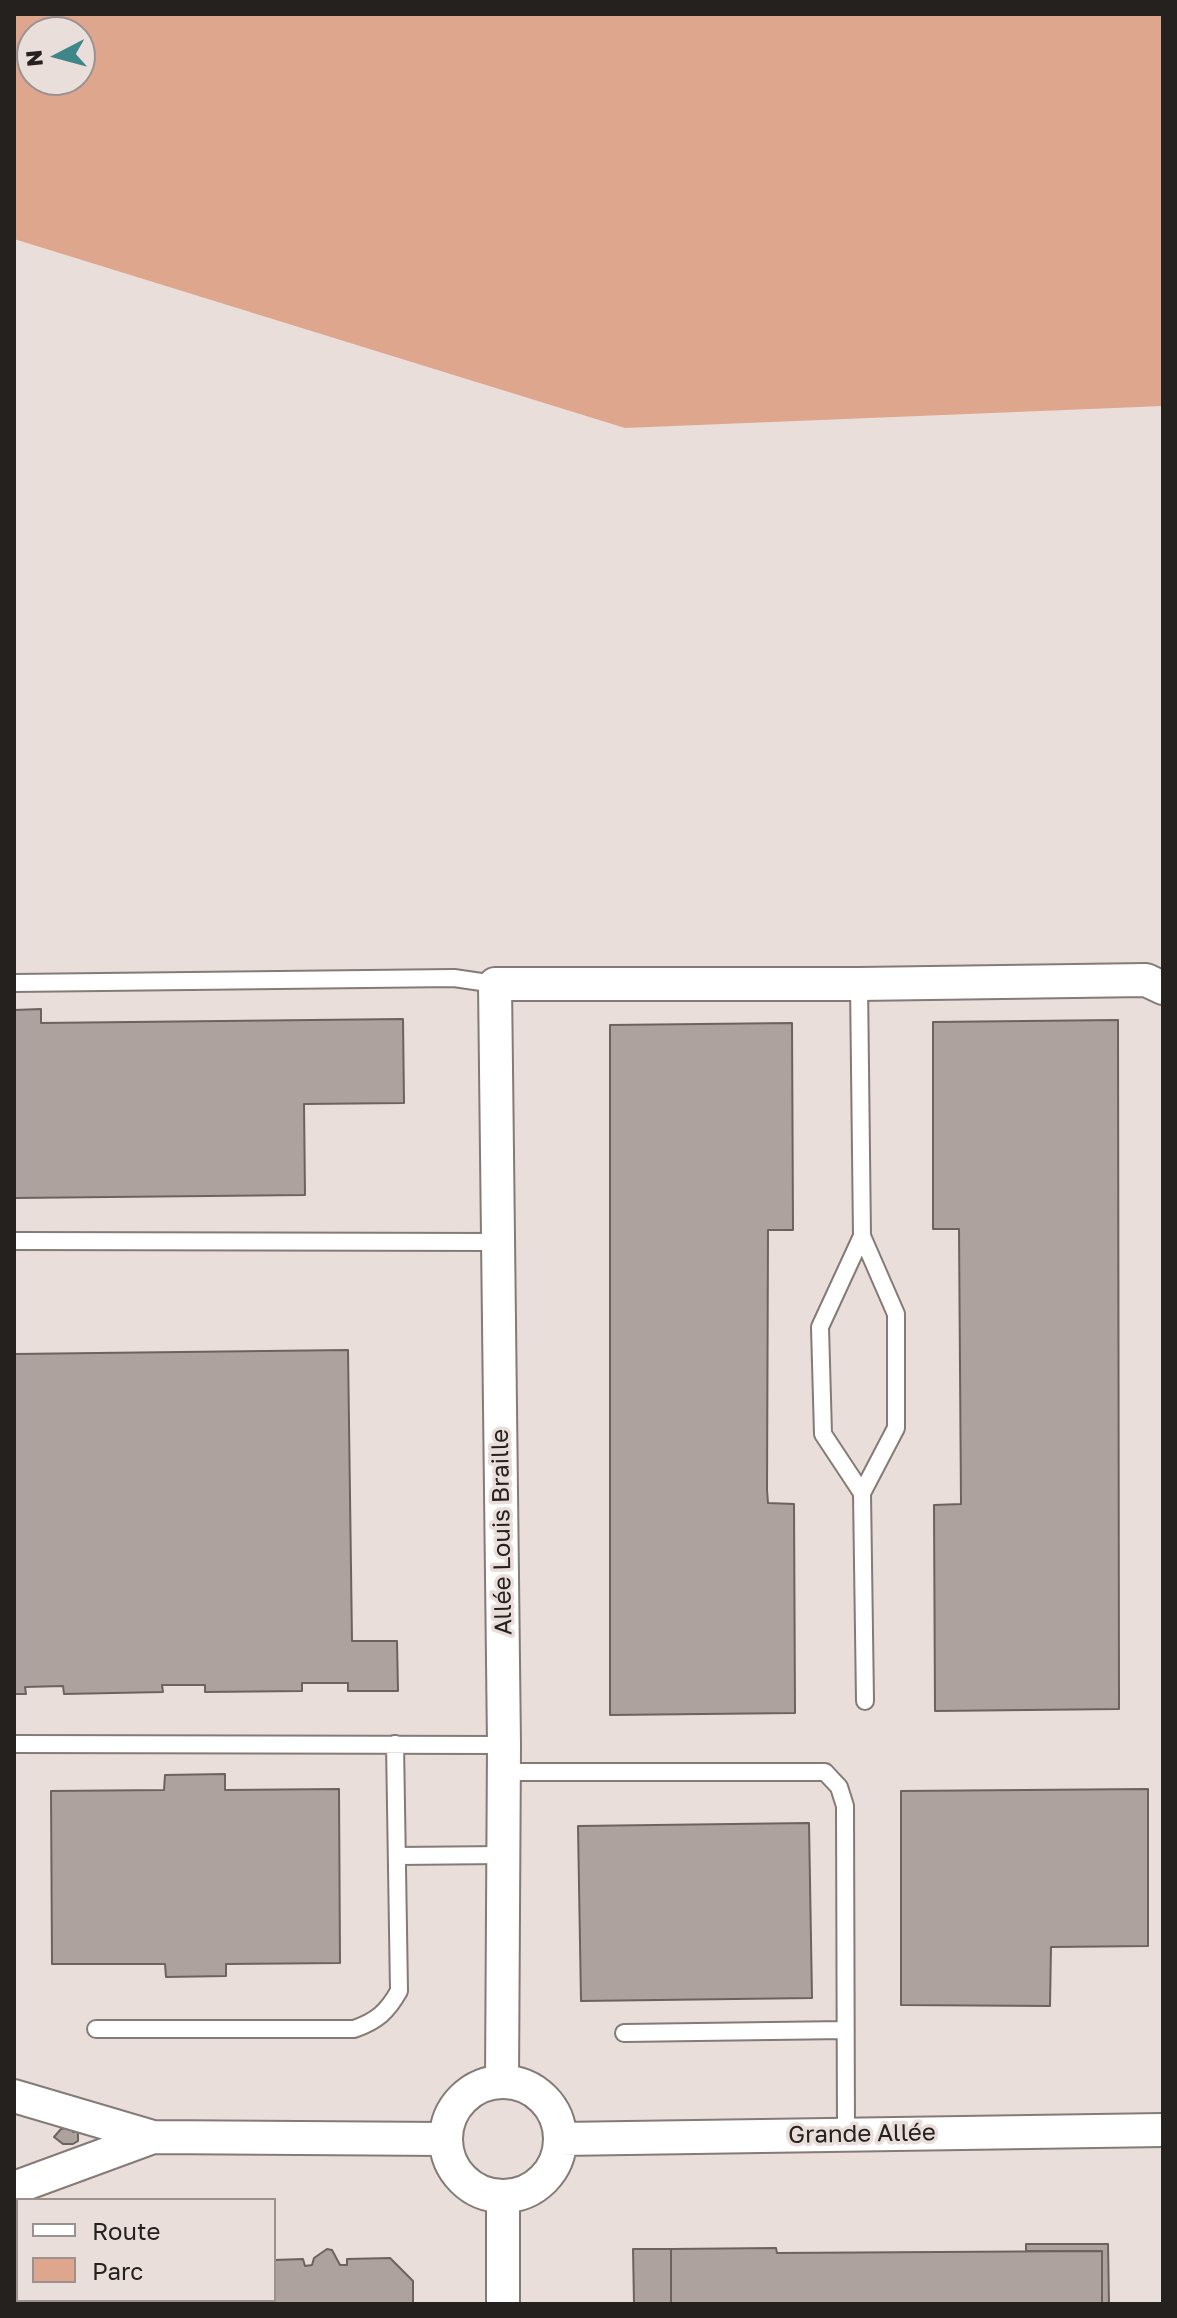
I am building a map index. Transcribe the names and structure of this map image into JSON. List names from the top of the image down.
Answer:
{
  "streets": {
    "street": ["Allée Louis Braille", "Grande Allée"]
  },
  "crossings": [
    ["Allée Louis Braille", "Grande Allée"]
  ],
  "legend": ["Route", "Parc"],
  "north": "left"
}
